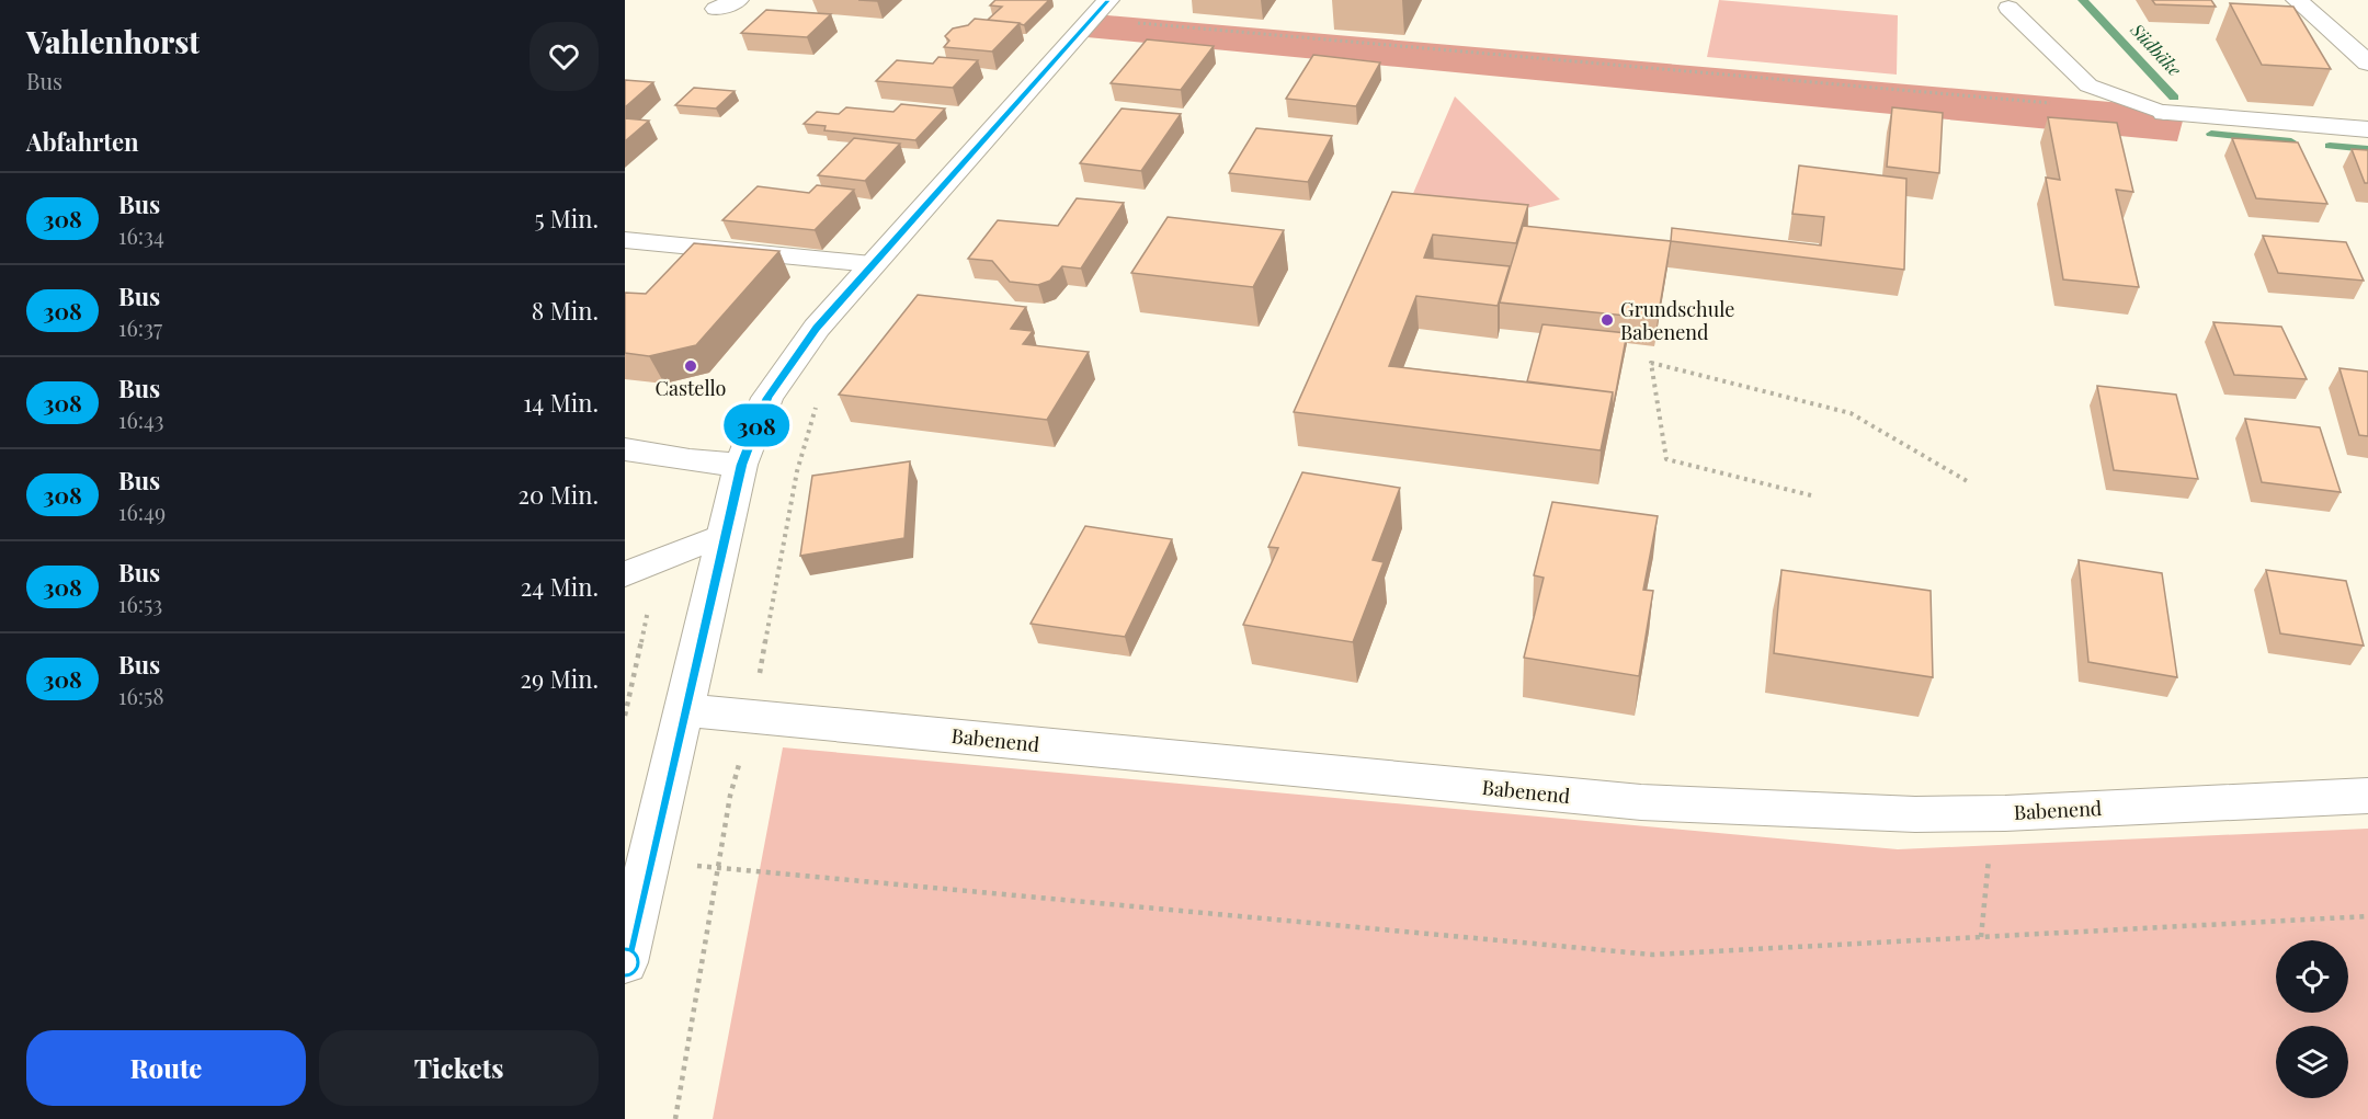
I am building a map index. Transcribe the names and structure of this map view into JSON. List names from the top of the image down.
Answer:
{
  "streets": {
    "street": ["Babenend"]
  },
  "water": ["Südbäke"],
  "places": ["Grundschule Babenend", "Castello"],
  "lines": ["bus line 308"],
  "page": {
    "heading": [
      ["Vahlenhorst", "Bus"],
      "Abfahrten"
    ],
    "on_map": "308",
    "list": [
      {
        "mark": "308",
        "name": "Bus",
        "note": "16:34",
        "value": "5 Min."
      },
      {
        "mark": "308",
        "name": "Bus",
        "note": "16:37",
        "value": "8 Min."
      },
      {
        "mark": "308",
        "name": "Bus",
        "note": "16:43",
        "value": "14 Min."
      },
      {
        "mark": "308",
        "name": "Bus",
        "note": "16:49",
        "value": "20 Min."
      },
      {
        "mark": "308",
        "name": "Bus",
        "note": "16:53",
        "value": "24 Min."
      },
      {
        "mark": "308",
        "name": "Bus",
        "note": "16:58",
        "value": "29 Min."
      }
    ],
    "buttons": ["Route", "Tickets"]
  }
}
